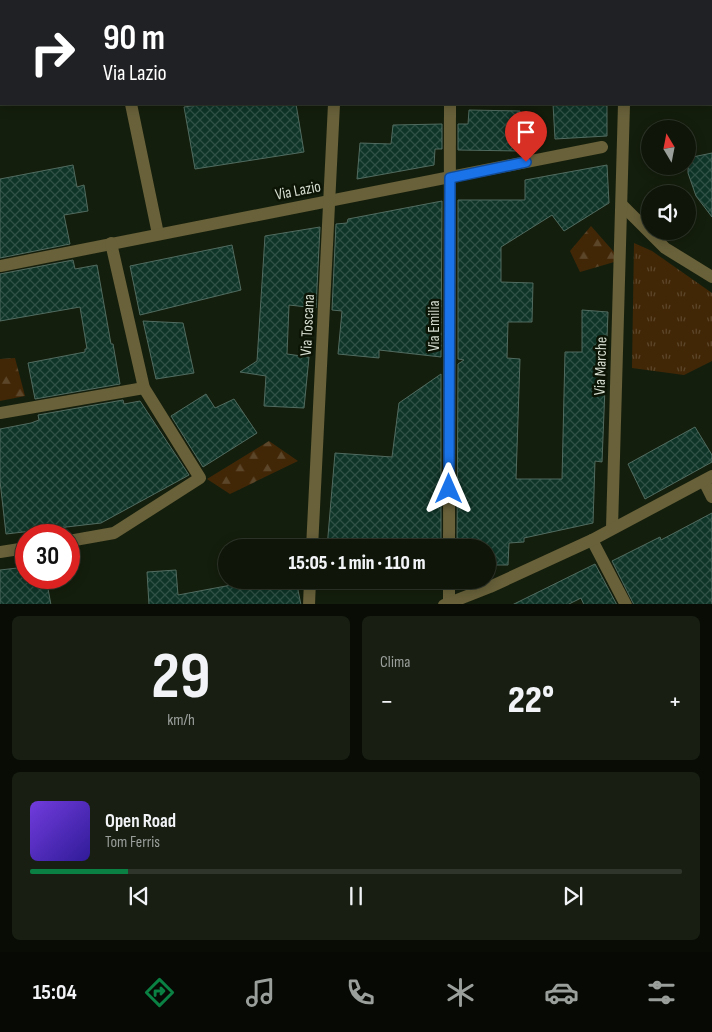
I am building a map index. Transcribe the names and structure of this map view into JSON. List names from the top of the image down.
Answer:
{
  "streets": {
    "street": [
      "Via Lazio",
      "Via Toscana",
      "Via Emilia",
      "Via Marche"
    ]
  },
  "crossings": [
    ["Via Lazio", "Via Toscana"],
    ["Via Lazio", "Via Emilia"]
  ],
  "north": "top",
  "page": {
    "turn": ["90 m", "Via Lazio"],
    "limit": "30",
    "trip": "15:05 · 1 min · 110 m",
    "tile": [
      ["29", "km/h"],
      "Clima"
    ],
    "heat": ["−", "22°", "+"],
    "song": ["Open Road", "Tom Ferris"],
    "tabs": "15:04"
  }
}
